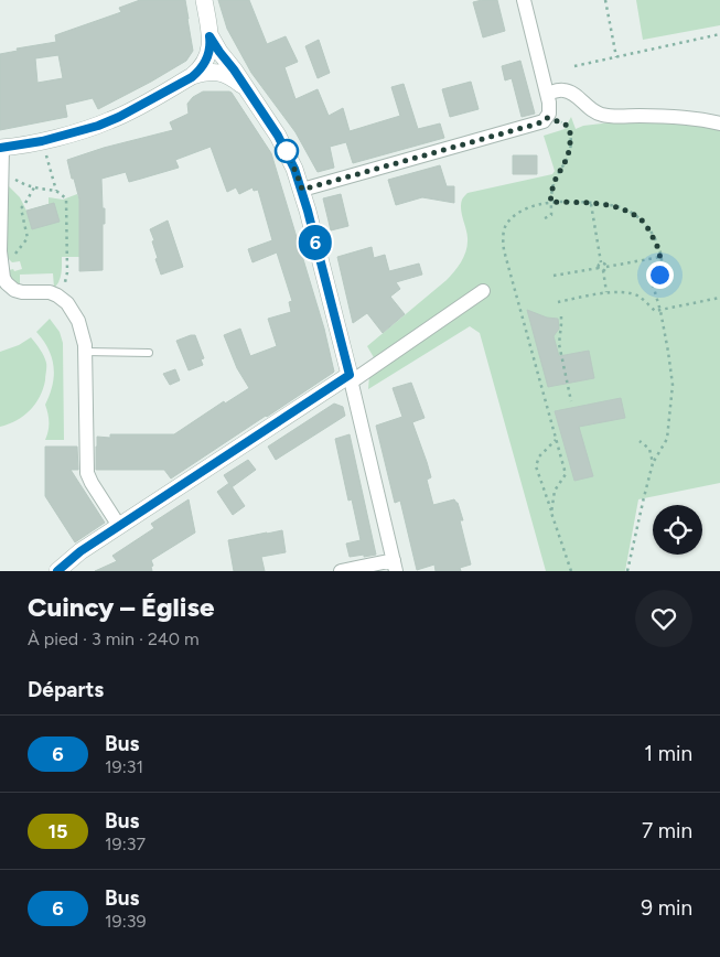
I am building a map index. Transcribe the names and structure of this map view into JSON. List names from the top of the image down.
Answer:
{
  "lines": ["bus line 6"],
  "page": {
    "on_map": "6",
    "heading": [
      ["Cuincy – Église", "À pied · 3 min · 240 m"],
      "Départs"
    ],
    "list": [
      {
        "mark": "6",
        "name": "Bus",
        "note": "19:31",
        "value": "1 min"
      },
      {
        "mark": "15",
        "name": "Bus",
        "note": "19:37",
        "value": "7 min"
      },
      {
        "mark": "6",
        "name": "Bus",
        "note": "19:39",
        "value": "9 min"
      }
    ]
  }
}
